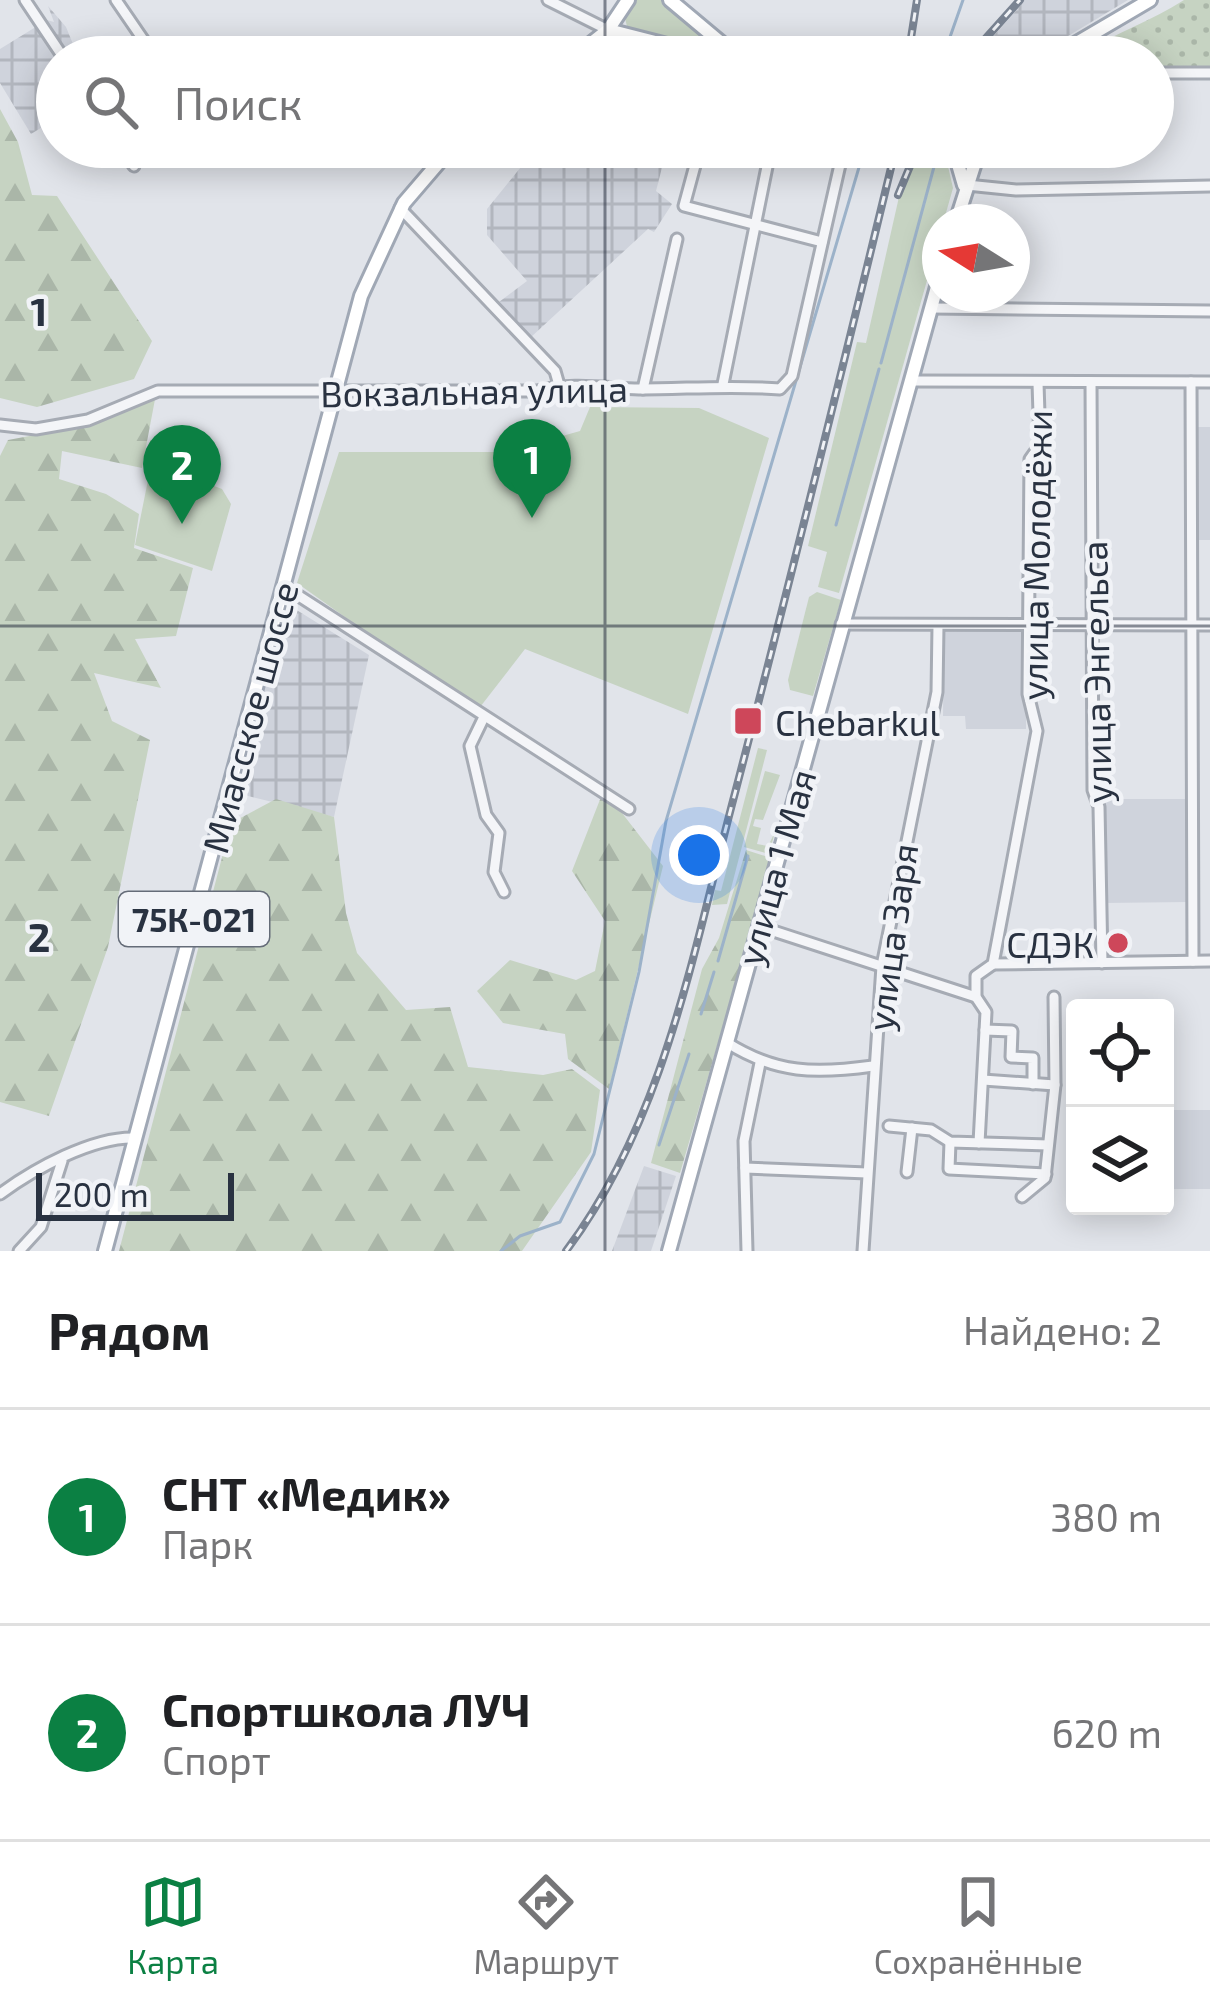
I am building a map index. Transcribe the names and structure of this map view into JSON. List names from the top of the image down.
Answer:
{
  "streets": {
    "main road": ["Миасское шоссе", "улица 1 Мая", "75К-021"],
    "street": [
      "Вокзальная улица",
      "улица Молодёжи",
      "улица Энгельса",
      "улица Заря"
    ]
  },
  "crossings": [
    ["Вокзальная улица", "Миасское шоссе"],
    ["Вокзальная улица", "75К-021"],
    ["Миасское шоссе", "75К-021"]
  ],
  "places": {
    "transit": ["Chebarkul"],
    "other": ["СДЭК"]
  },
  "scale_bar": "200 m",
  "north": "left",
  "page": {
    "search": "Поиск",
    "pins": ["1", "2"],
    "scale": "200 m",
    "heading": ["Рядом", "Найдено: 2"],
    "list": [
      {
        "mark": "1",
        "name": "СНТ «Медик»",
        "note": "Парк",
        "value": "380 m"
      },
      {
        "mark": "2",
        "name": "Спортшкола ЛУЧ",
        "note": "Спорт",
        "value": "620 m"
      }
    ],
    "nav": ["Карта", "Маршрут", "Сохранённые"]
  },
  "grid": {
    "rows": ["1", "2"]
  }
}
